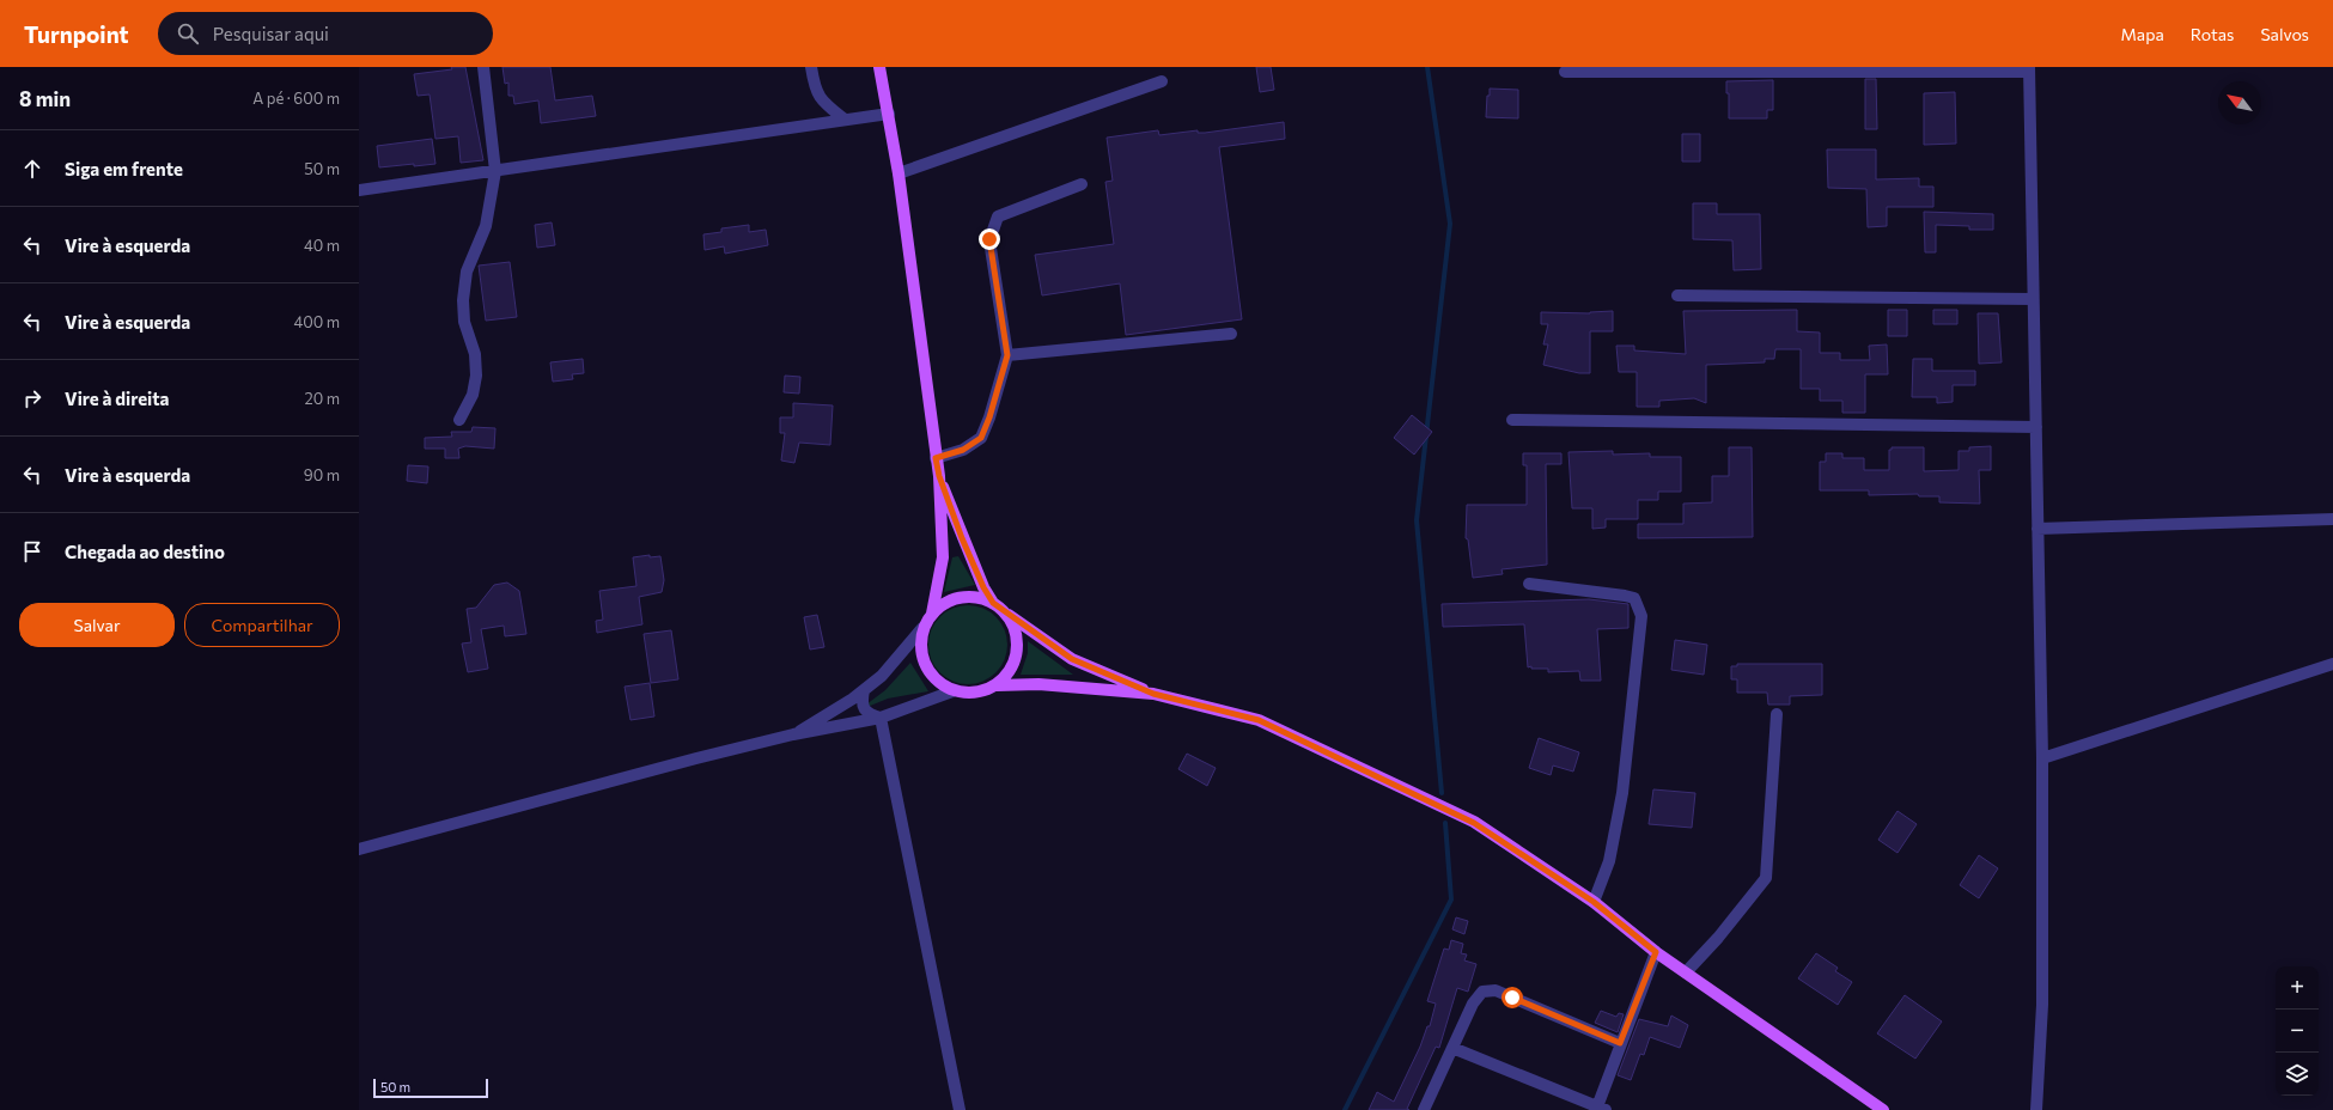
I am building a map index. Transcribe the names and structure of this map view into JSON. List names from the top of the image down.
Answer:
{
  "scale_bar": "50 m",
  "north": "top left",
  "page": {
    "header": "Turnpoint",
    "search": "Pesquisar aqui",
    "nav": ["Mapa", "Rotas", "Salvos"],
    "heading": ["8 min", "A pé · 600 m"],
    "list": [
      ["Siga em frente", "50 m"],
      ["Vire à esquerda", "40 m"],
      ["Vire à esquerda", "400 m"],
      ["Vire à direita", "20 m"],
      ["Vire à esquerda", "90 m"],
      "Chegada ao destino"
    ],
    "buttons": ["Salvar", "Compartilhar"],
    "map_buttons": ["+", "−"],
    "scale": "50 m"
  }
}
